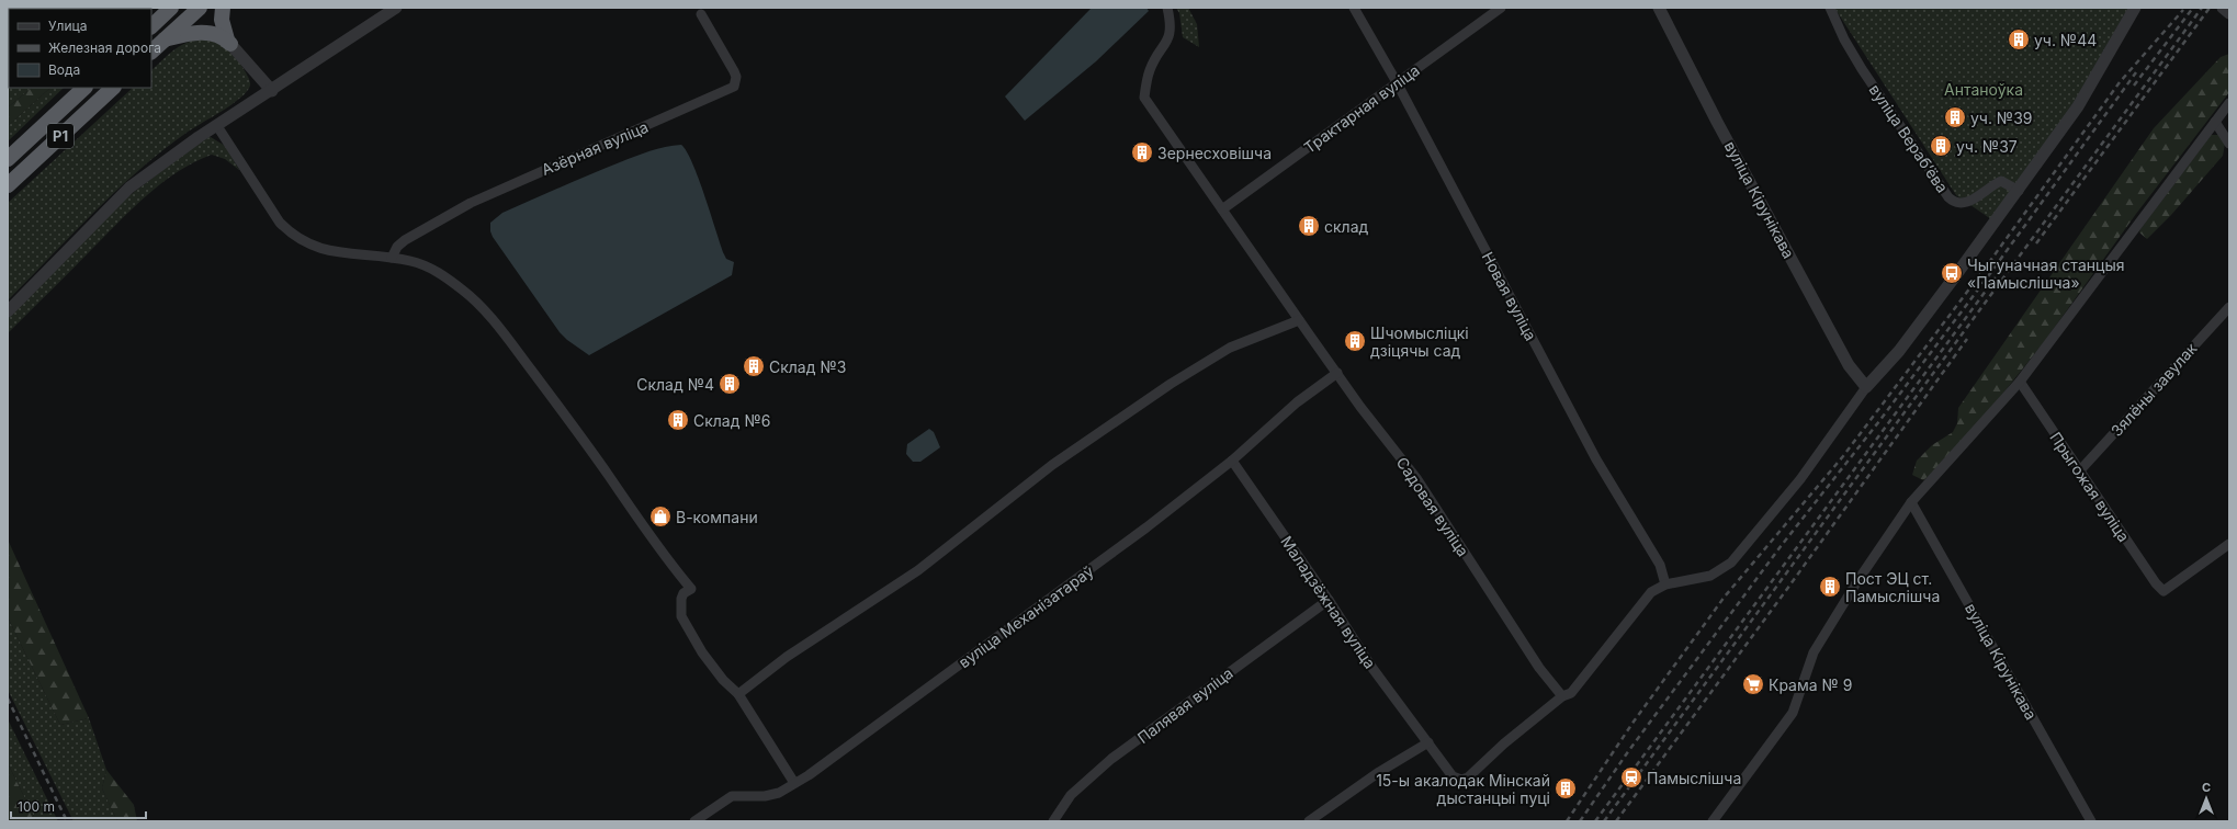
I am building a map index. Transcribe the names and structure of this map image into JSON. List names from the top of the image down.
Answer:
{
  "streets": {
    "highway": ["Р1"],
    "street": [
      "Трактарная вуліца",
      "вуліца Верабʼёва",
      "Азёрная вуліца",
      "вуліца Кірунікава",
      "Новая вуліца",
      "Зялёны завулак",
      "Прыгожая вуліца",
      "Садовая вуліца",
      "Маладзёжная вуліца",
      "вуліца Механізатараў",
      "Палявая вуліца"
    ]
  },
  "crossings": [
    ["Трактарная вуліца", "Новая вуліца"],
    ["Трактарная вуліца", "Садовая вуліца"],
    ["Зялёны завулак", "Прыгожая вуліца"],
    ["Садовая вуліца", "Маладзёжная вуліца"],
    ["Садовая вуліца", "вуліца Механізатараў"],
    ["Маладзёжная вуліца", "вуліца Механізатараў"],
    ["Маладзёжная вуліца", "Палявая вуліца"]
  ],
  "parks": ["Антаноўка"],
  "places": {
    "building": [
      "уч. №44",
      "уч. №39",
      "уч. №37",
      "Зернесховішча",
      "склад",
      "Шчомысліцкі дзіцячы сад",
      "Склад №3",
      "Склад №4",
      "Склад №6",
      "Пост ЭЦ ст. Памыслішча",
      "15-ы акалодак Мінскай дыстанцыі пуці"
    ],
    "bus stop": ["Чыгуначная станцыя «Памыслішча»"],
    "shop": ["В-компани"],
    "supermarket": ["Крама № 9"],
    "station": ["Памыслішча"]
  },
  "legend": ["Улица", "Железная дорога", "Вода"],
  "scale_bar": "100 m",
  "north": "top"
}
